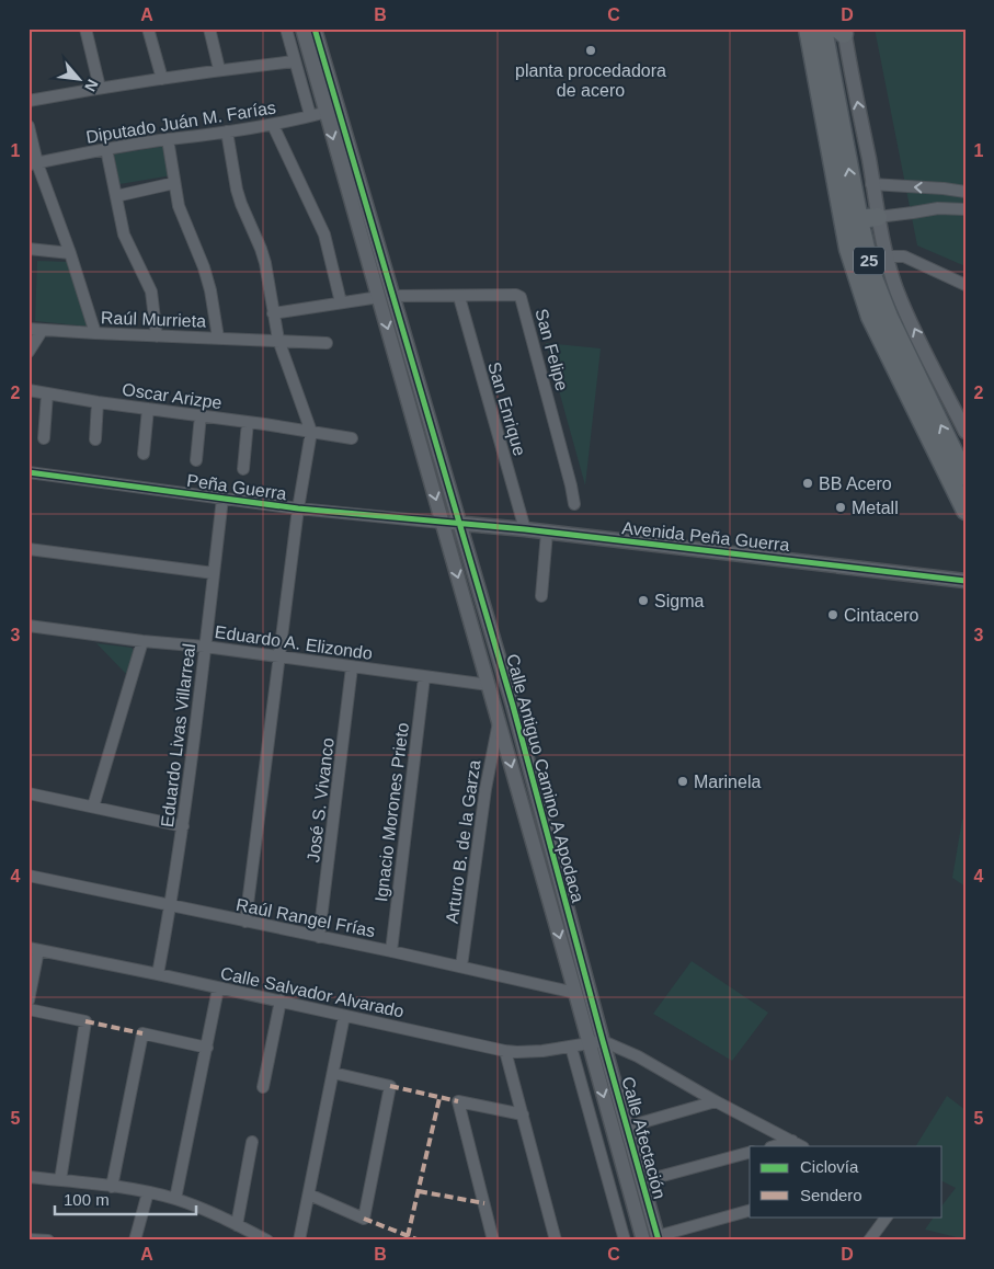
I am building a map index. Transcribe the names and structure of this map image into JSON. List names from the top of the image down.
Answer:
{
  "streets": {
    "main road": ["25"],
    "street": [
      "Diputado Juán M. Farías",
      "Raúl Murrieta",
      "San Felipe",
      "Oscar Arizpe",
      "San Enrique",
      "Peña Guerra",
      "Avenida Peña Guerra",
      "Eduardo A. Elizondo",
      "Eduardo Livas Villarreal",
      "Calle Antiguo Camino A Apodaca",
      "José S. Vivanco",
      "Ignacio Morones Prieto",
      "Arturo B. de la Garza",
      "Raúl Rangel Frías",
      "Calle Salvador Alvarado",
      "Calle Afectación"
    ]
  },
  "crossings": [
    ["San Felipe", "San Enrique"],
    ["San Felipe", "Calle Antiguo Camino A Apodaca"],
    ["San Enrique", "Avenida Peña Guerra"],
    ["Peña Guerra", "Avenida Peña Guerra"],
    ["Peña Guerra", "Eduardo Livas Villarreal"],
    ["Avenida Peña Guerra", "Calle Antiguo Camino A Apodaca"],
    ["Eduardo A. Elizondo", "Eduardo Livas Villarreal"],
    ["Eduardo A. Elizondo", "José S. Vivanco"],
    ["Eduardo A. Elizondo", "Ignacio Morones Prieto"],
    ["Eduardo Livas Villarreal", "Raúl Rangel Frías"],
    ["Eduardo Livas Villarreal", "Calle Salvador Alvarado"],
    ["Calle Antiguo Camino A Apodaca", "Calle Salvador Alvarado"],
    ["Calle Antiguo Camino A Apodaca", "Calle Afectación"],
    ["José S. Vivanco", "Raúl Rangel Frías"],
    ["Ignacio Morones Prieto", "Raúl Rangel Frías"],
    ["Arturo B. de la Garza", "Raúl Rangel Frías"],
    ["Calle Salvador Alvarado", "Calle Afectación"]
  ],
  "places": [
    "planta procedadora de acero",
    "BB Acero",
    "Metall",
    "Sigma",
    "Cintacero",
    "Marinela"
  ],
  "legend": ["Ciclovía", "Sendero"],
  "scale_bar": "100 m",
  "north": "bottom right",
  "grid": {
    "columns": [
      "A",
      "B",
      "C",
      "D"
    ],
    "rows": [
      "1",
      "2",
      "3",
      "4",
      "5"
    ]
  }
}
